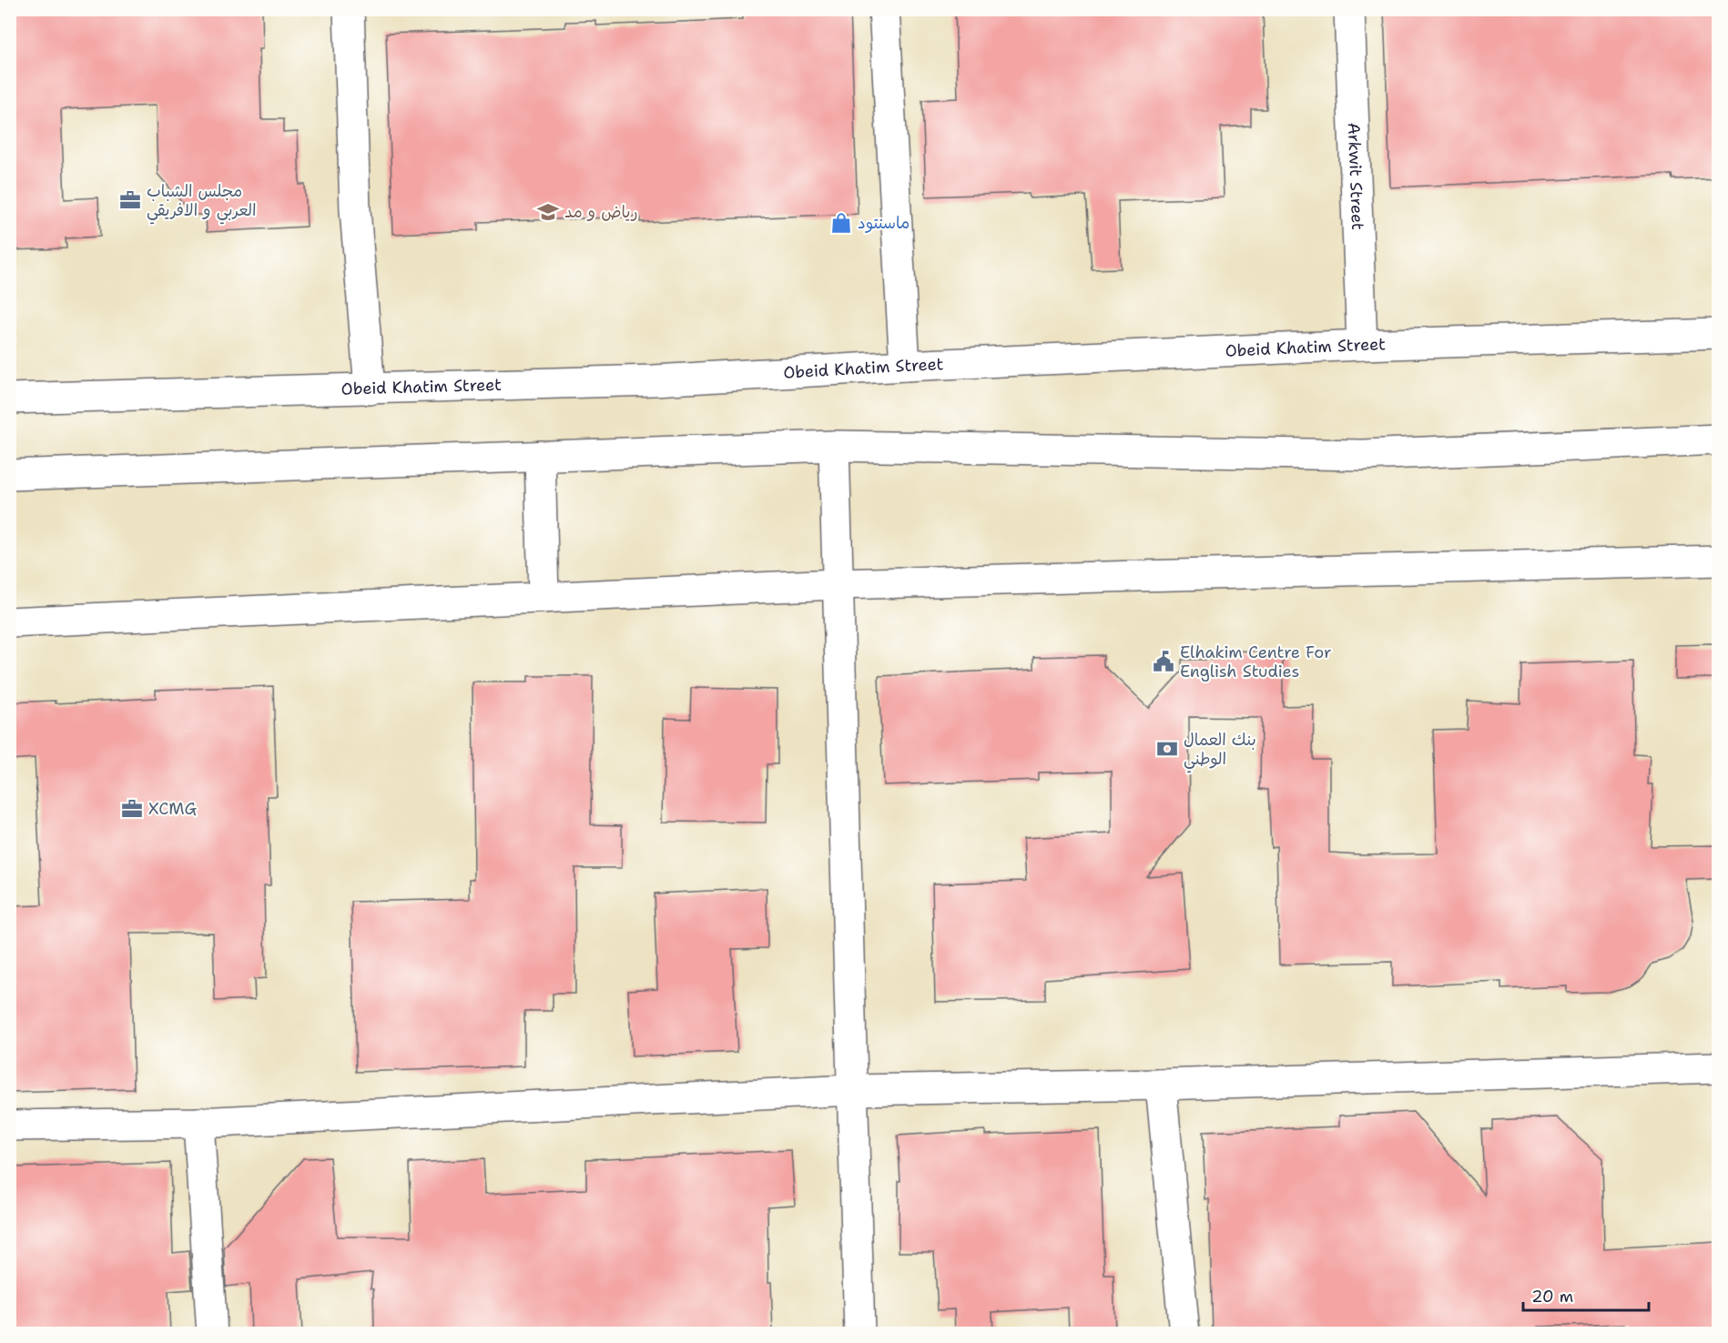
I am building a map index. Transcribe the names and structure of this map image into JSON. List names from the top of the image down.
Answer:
{
  "streets": {
    "street": ["Arkwit Street", "Obeid Khatim Street"]
  },
  "crossings": [
    ["Arkwit Street", "Obeid Khatim Street"]
  ],
  "places": {
    "office": ["مجلس الشباب العربي و الافريقي", "XCMG"],
    "school or university": ["رياض و مد"],
    "shop": ["ماسنتود"],
    "public building": ["Elhakim Centre For English Studies"],
    "bank": ["بنك العمال الوطني"]
  },
  "scale_bar": "20 m"
}
